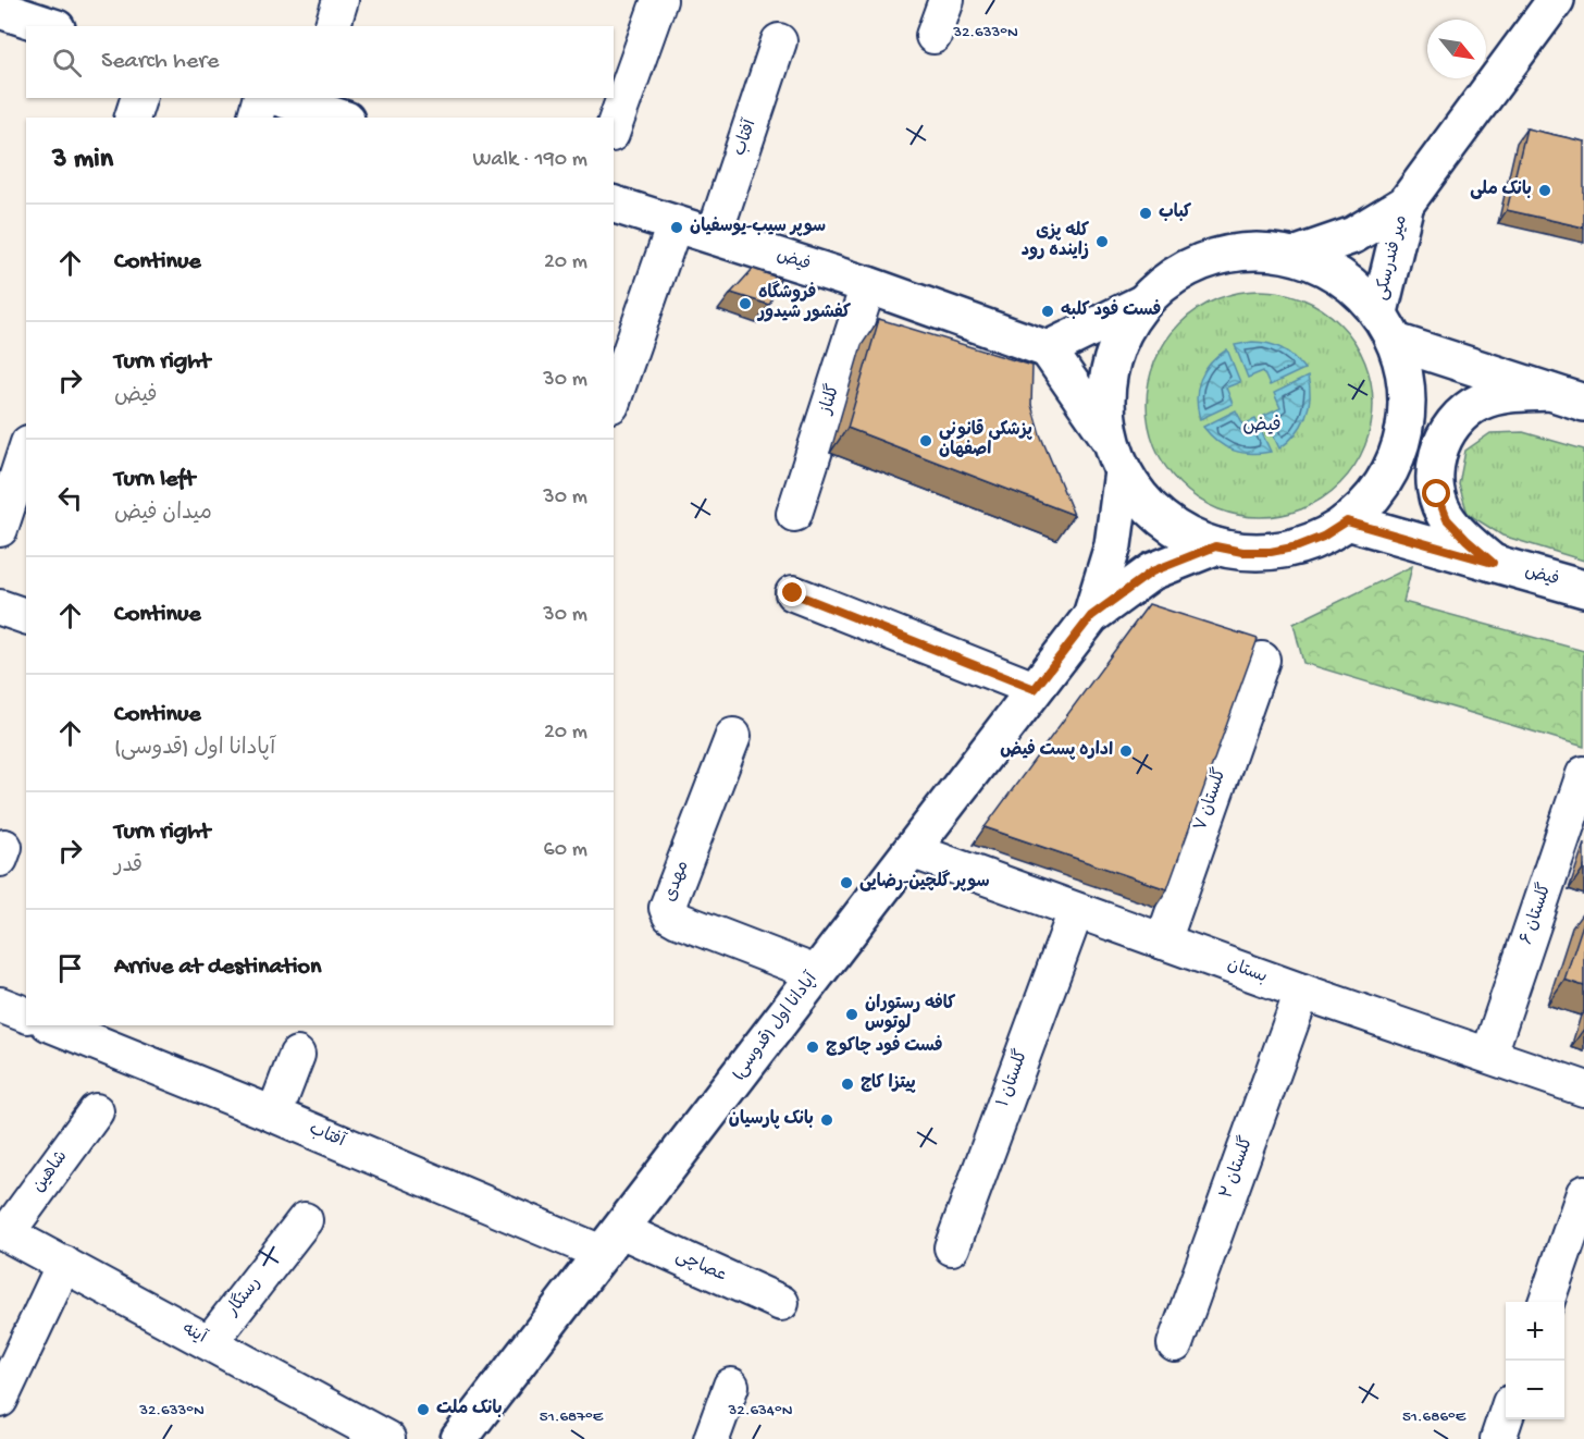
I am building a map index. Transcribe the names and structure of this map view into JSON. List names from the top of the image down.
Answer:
{
  "streets": {
    "main road": ["میر فندرسکی", "فیض", "آپادانا اول (قدوسی)"],
    "street": [
      "آفتاب",
      "گلناز",
      "گلستان ۷",
      "مهدی",
      "گلستان ۶",
      "بستان",
      "گلستان ۱",
      "گلستان ۲",
      "شاهین",
      "عصاچی",
      "رستگار",
      "آینه"
    ]
  },
  "crossings": [
    ["آفتاب", "فیض"],
    ["آفتاب", "آپادانا اول (قدوسی)"],
    ["آفتاب", "عصاچی"],
    ["فیض", "گلناز"],
    ["گلستان ۷", "بستان"],
    ["مهدی", "آپادانا اول (قدوسی)"],
    ["گلستان ۶", "بستان"],
    ["بستان", "آپادانا اول (قدوسی)"],
    ["بستان", "گلستان ۱"],
    ["بستان", "گلستان ۲"],
    ["آپادانا اول (قدوسی)", "عصاچی"],
    ["شاهین", "آینه"],
    ["رستگار", "آینه"]
  ],
  "districts": ["فیض"],
  "places": [
    "بانک ملی",
    "کباب",
    "سوپر سیب-یوسفیان",
    "کله پزی زاینده رود",
    "فروشگاه کفشور شیدور",
    "فست فود کلبه",
    "پزشکی قانونی اصفهان",
    "اداره پست فیض",
    "سوپر گلچین-رضایی",
    "کافه رستوران لوتوس",
    "فست فود چاکوچ",
    "پیتزا کاج",
    "بانک پارسیان",
    "بانک ملت"
  ],
  "north": "bottom right",
  "page": {
    "search": "Search here",
    "heading": ["3 min", "Walk · 190 m"],
    "list": [
      ["Continue", "20 m"],
      ["Turn right", "فیض", "30 m"],
      ["Turn left", "میدان فیض", "30 m"],
      ["Continue", "30 m"],
      ["Continue", "آپادانا اول (قدوسی)", "20 m"],
      ["Turn right", "قدر", "60 m"],
      "Arrive at destination"
    ],
    "map_buttons": ["+", "−"]
  },
  "coordinates": [
    "32.633°N",
    "32.634°N",
    "51.687°E",
    "51.686°E"
  ]
}
